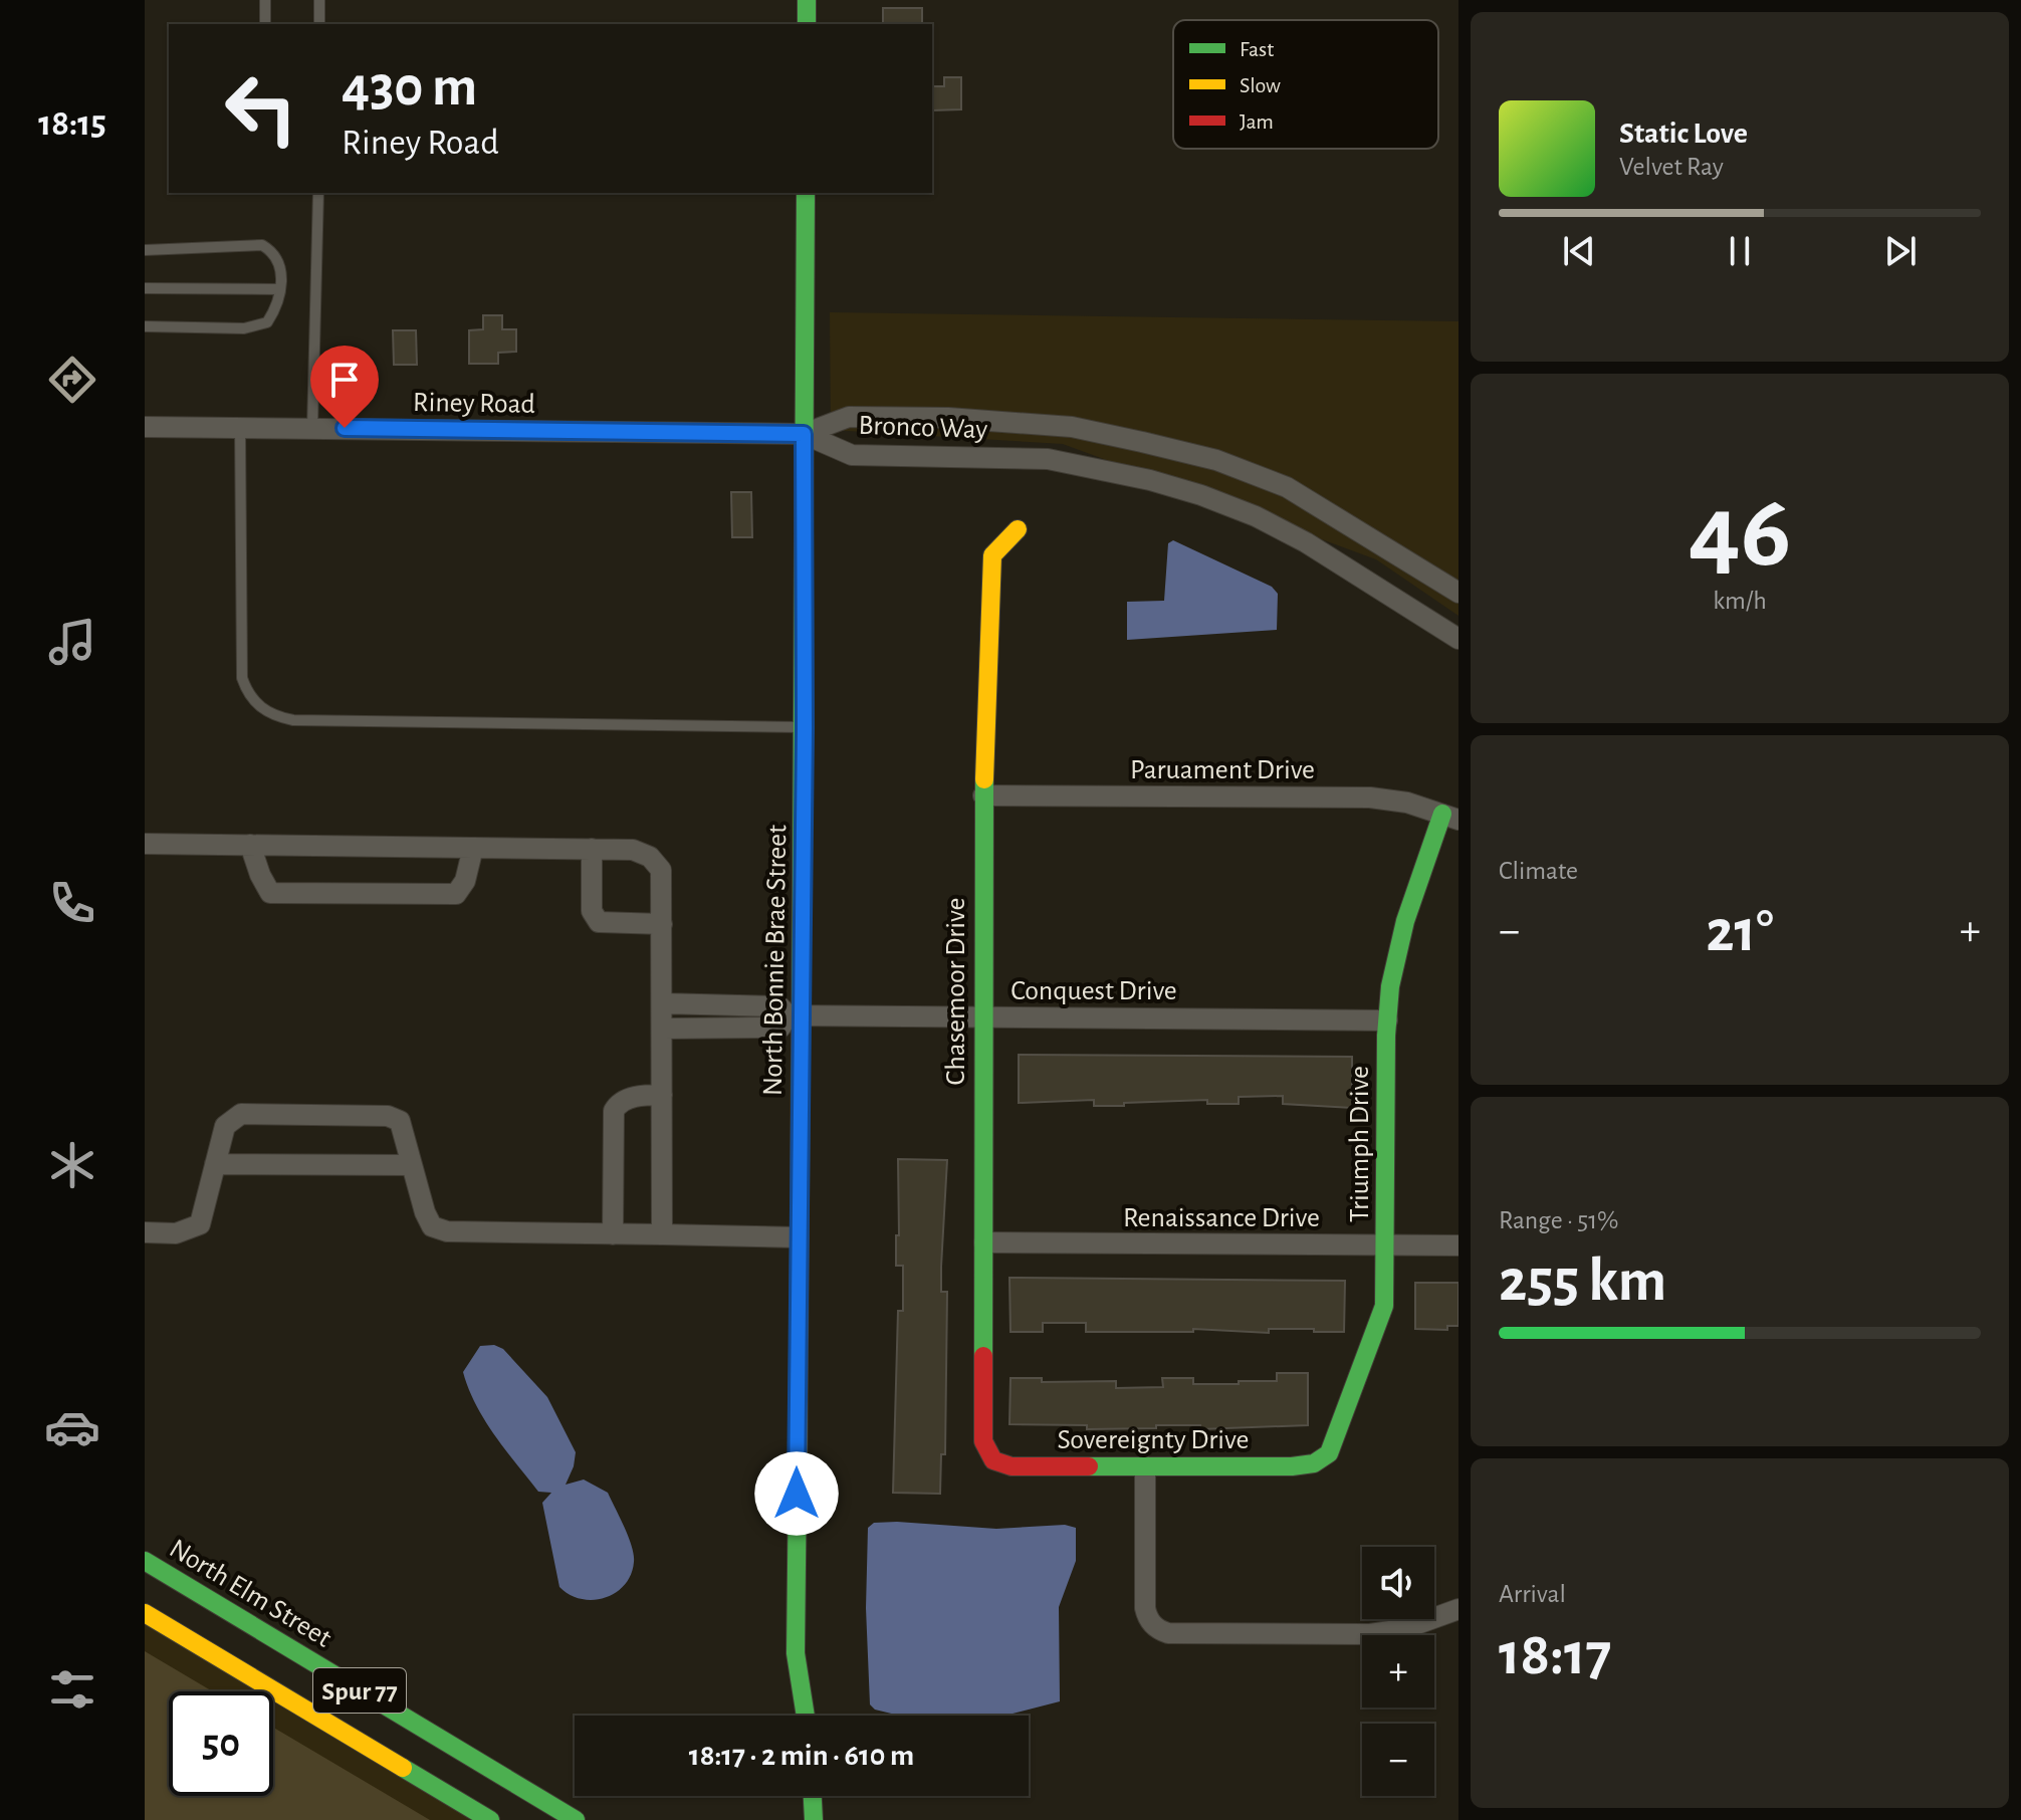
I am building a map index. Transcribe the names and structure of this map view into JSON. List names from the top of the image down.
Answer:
{
  "streets": {
    "main road": [
      "North Bonnie Brae Street",
      "Chasemoor Drive",
      "Triumph Drive",
      "Sovereignty Drive",
      "North Elm Street",
      "Spur 77"
    ],
    "street": [
      "Riney Road",
      "Bronco Way",
      "Paruament Drive",
      "Conquest Drive",
      "Renaissance Drive"
    ]
  },
  "crossings": [
    ["Riney Road", "Bronco Way"],
    ["Riney Road", "North Bonnie Brae Street"],
    ["Bronco Way", "North Bonnie Brae Street"],
    ["Paruament Drive", "Chasemoor Drive"],
    ["Paruament Drive", "Triumph Drive"],
    ["North Bonnie Brae Street", "Conquest Drive"],
    ["Conquest Drive", "Chasemoor Drive"],
    ["Conquest Drive", "Triumph Drive"],
    ["Chasemoor Drive", "Renaissance Drive"],
    ["Chasemoor Drive", "Sovereignty Drive"],
    ["Triumph Drive", "Renaissance Drive"],
    ["Triumph Drive", "Sovereignty Drive"]
  ],
  "legend": ["Fast", "Slow", "Jam"],
  "page": {
    "tabs": "18:15",
    "turn": ["430 m", "Riney Road"],
    "song": ["Static Love", "Velvet Ray"],
    "tile": [
      ["46", "km/h"],
      "Climate",
      ["Range · 51%", "255 km"],
      ["Arrival", "18:17"]
    ],
    "heat": ["−", "21°", "+"],
    "map_buttons": ["+", "−"],
    "limit": "50",
    "trip": "18:17 · 2 min · 610 m"
  }
}
